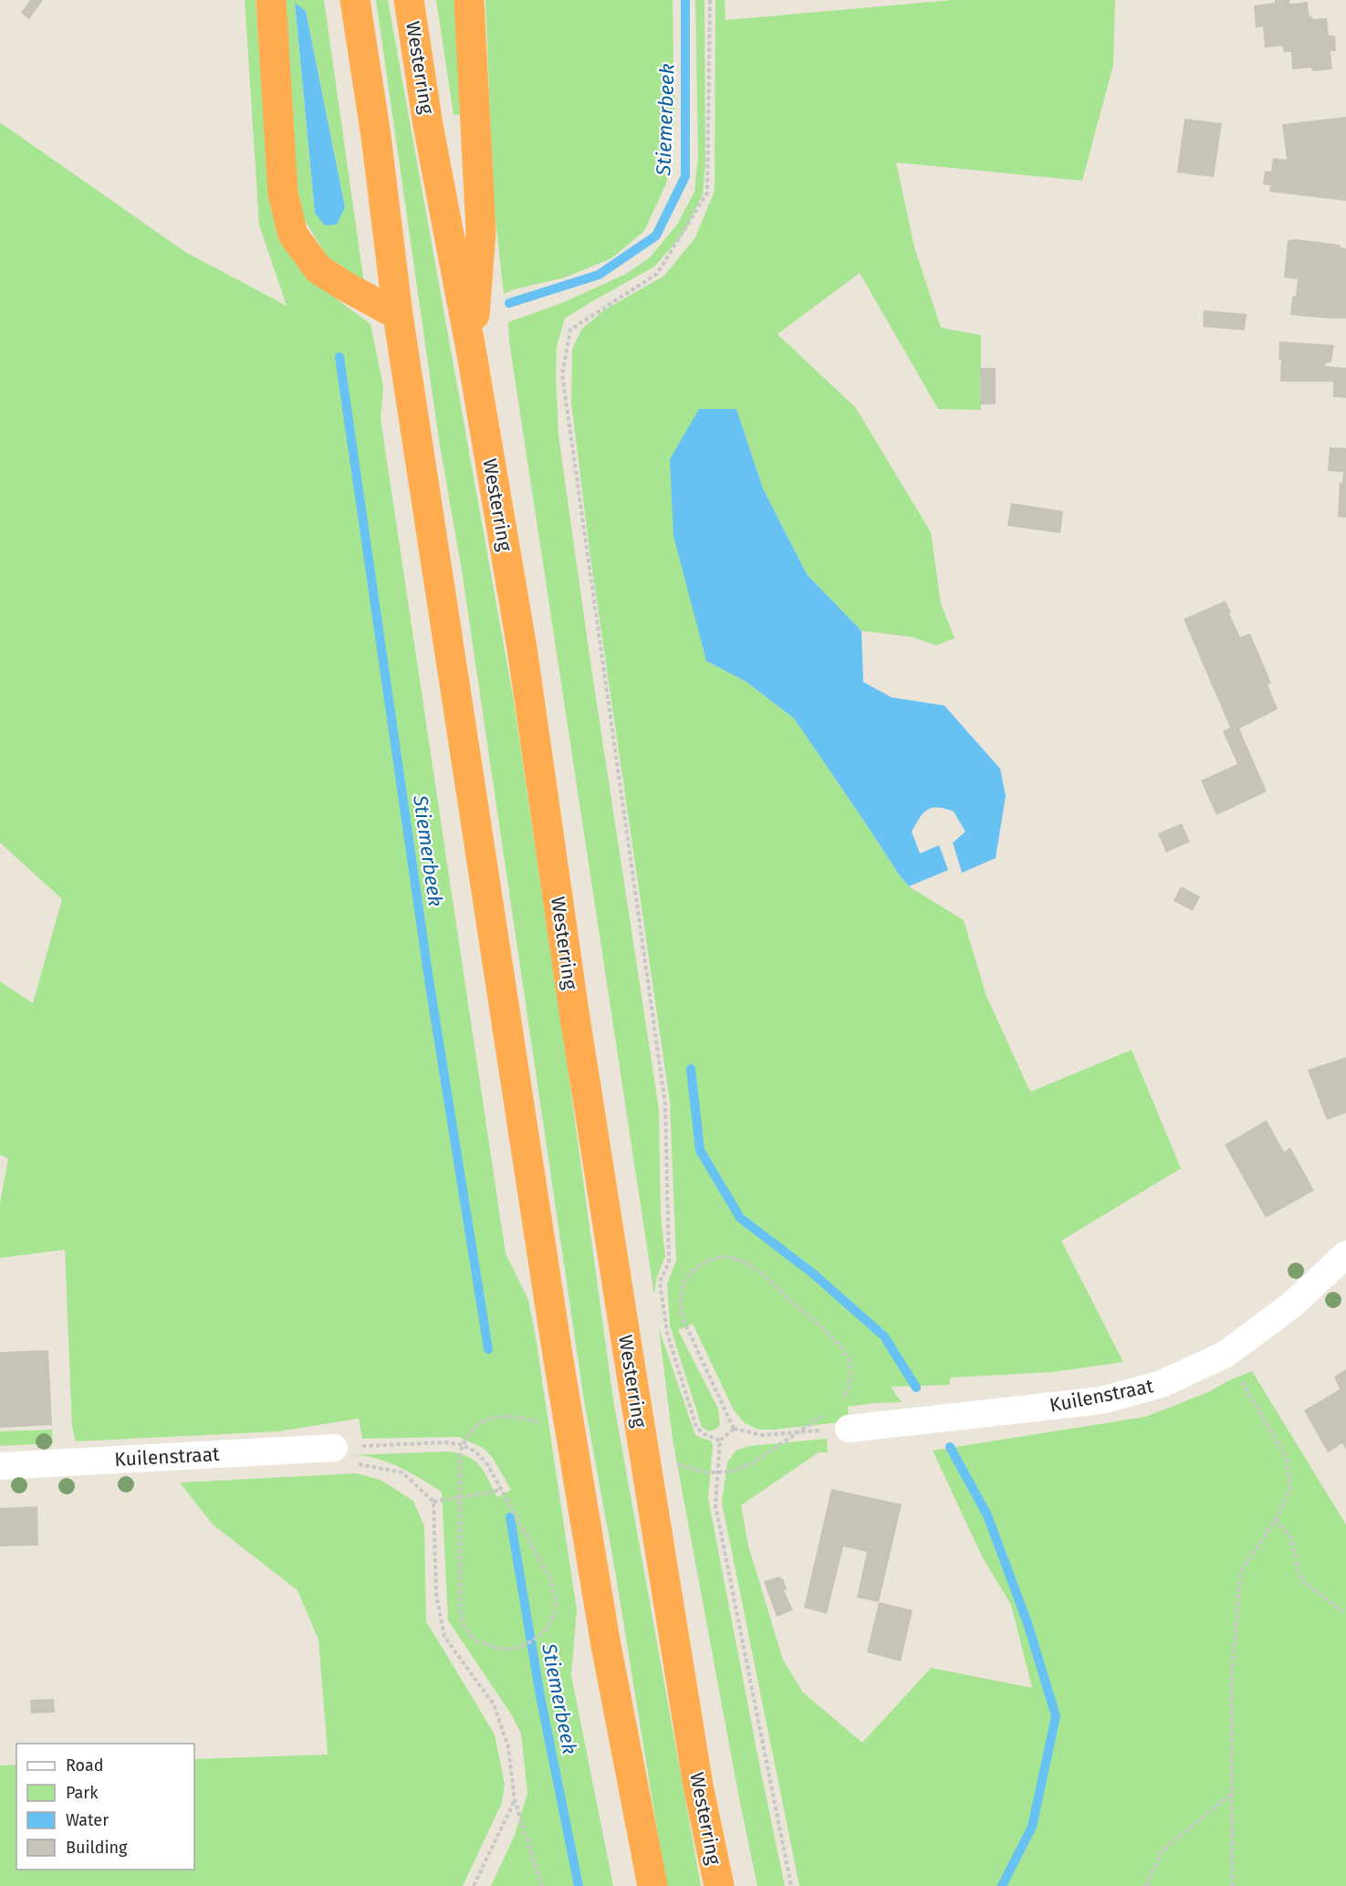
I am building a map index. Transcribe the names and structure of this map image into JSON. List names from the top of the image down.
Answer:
{
  "streets": {
    "highway": ["Westerring"],
    "street": ["Kuilenstraat"]
  },
  "water": ["Stiemerbeek"],
  "legend": [
    "Road",
    "Park",
    "Water",
    "Building"
  ]
}
